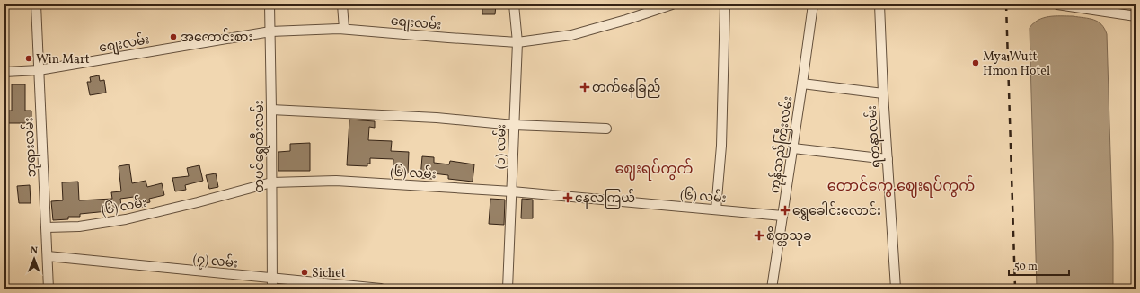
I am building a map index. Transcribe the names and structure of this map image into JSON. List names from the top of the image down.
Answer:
{
  "streets": {
    "street": [
      "စျေးလမ်း",
      "ရတနာလမ်း",
      "ကုန်သည်ကြီးလမ်း",
      "တပင်ရွှေထီးလမ်း",
      "(၁) လမ်း",
      "ဘုရားလမ်း",
      "(၆) လမ်း",
      "(၇) လမ်း"
    ]
  },
  "crossings": [
    ["စျေးလမ်း", "တပင်ရွှေထီးလမ်း"],
    ["စျေးလမ်း", "(၁) လမ်း"],
    ["စျေးလမ်း", "ဘုရားလမ်း"],
    ["ကုန်သည်ကြီးလမ်း", "(၆) လမ်း"],
    ["တပင်ရွှေထီးလမ်း", "(၆) လမ်း"],
    ["တပင်ရွှေထီးလမ်း", "(၇) လမ်း"],
    ["(၁) လမ်း", "(၆) လမ်း"],
    ["ဘုရားလမ်း", "(၆) လမ်း"],
    ["ဘုရားလမ်း", "(၇) လမ်း"]
  ],
  "districts": ["ဈေးရပ်ကွက်", "တောင်ကွေ.ဈေးရပ်ကွက်"],
  "places": {
    "other": [
      "အကောင်းစား",
      "Win Mart",
      "Mya Wutt Hmon Hotel",
      "Sichet"
    ],
    "health": [
      "တက်နေခြည်",
      "နေလကြယ်",
      "ရွှေခေါင်းလောင်း",
      "စိတ္တသုခ"
    ]
  },
  "scale_bar": "50 m",
  "north": "top"
}
